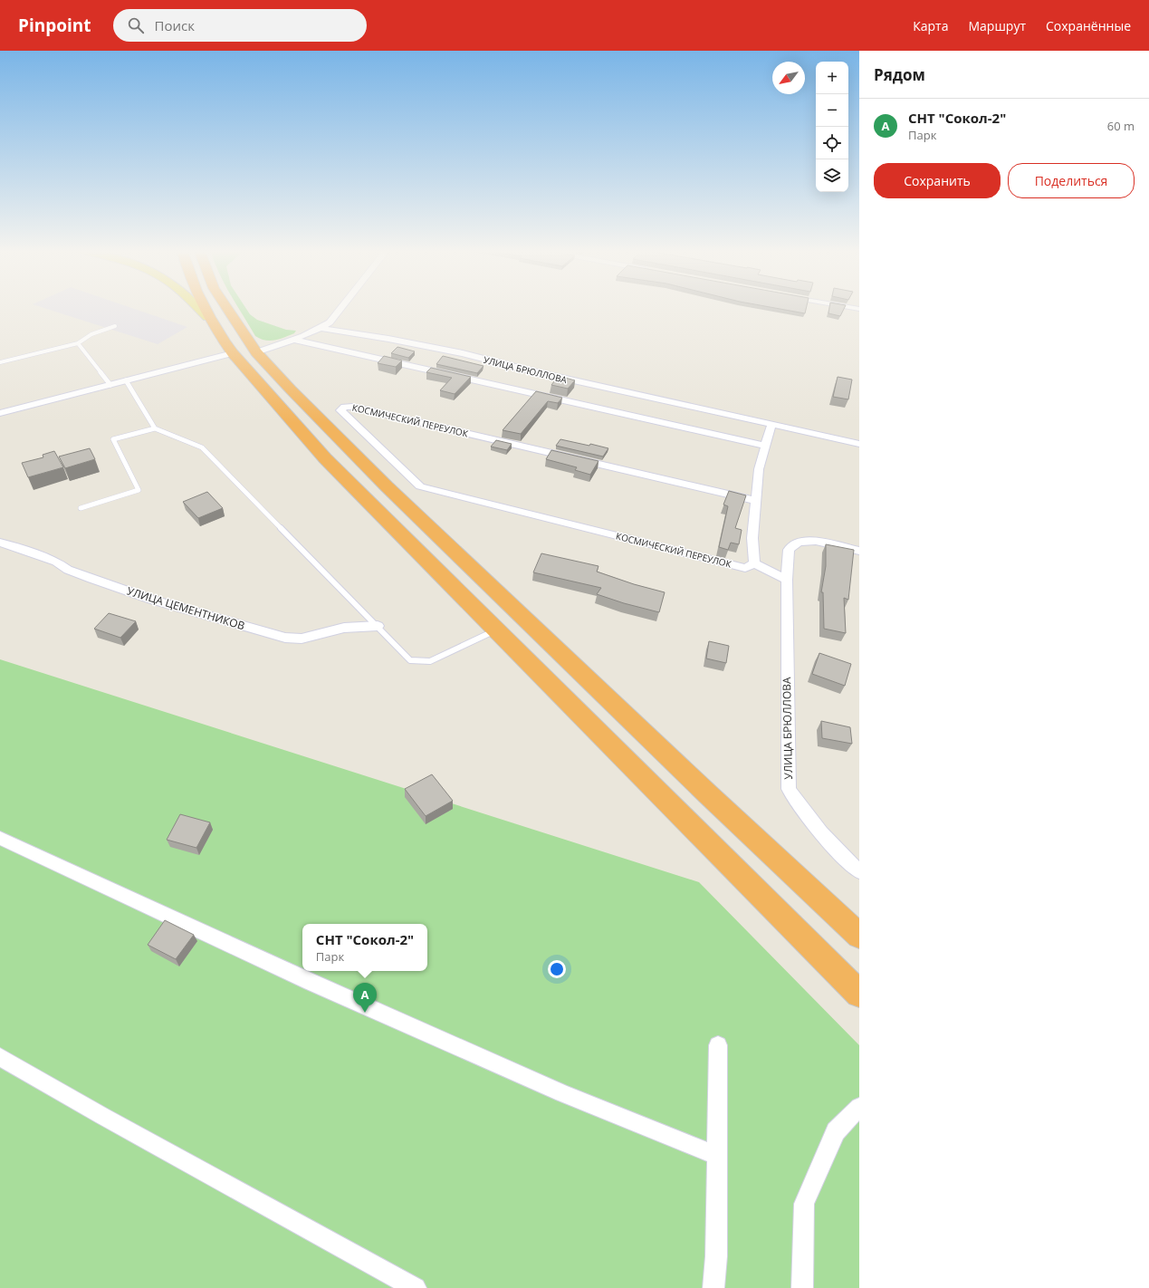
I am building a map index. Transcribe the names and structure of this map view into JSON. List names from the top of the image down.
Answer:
{
  "streets": {
    "street": ["УЛИЦА БРЮЛЛОВА", "КОСМИЧЕСКИЙ ПЕРЕУЛОК", "УЛИЦА ЦЕМЕНТНИКОВ"]
  },
  "north": "bottom left",
  "page": {
    "header": "Pinpoint",
    "search": "Поиск",
    "nav": ["Карта", "Маршрут", "Сохранённые"],
    "heading": "Рядом",
    "map_buttons": ["+", "−"],
    "list": [
      {
        "mark": "A",
        "name": "СНТ \"Сокол-2\"",
        "note": "Парк",
        "value": "60 m"
      }
    ],
    "buttons": ["Сохранить", "Поделиться"],
    "popup": ["СНТ \"Сокол-2\"", "Парк"],
    "pins": "A"
  }
}
